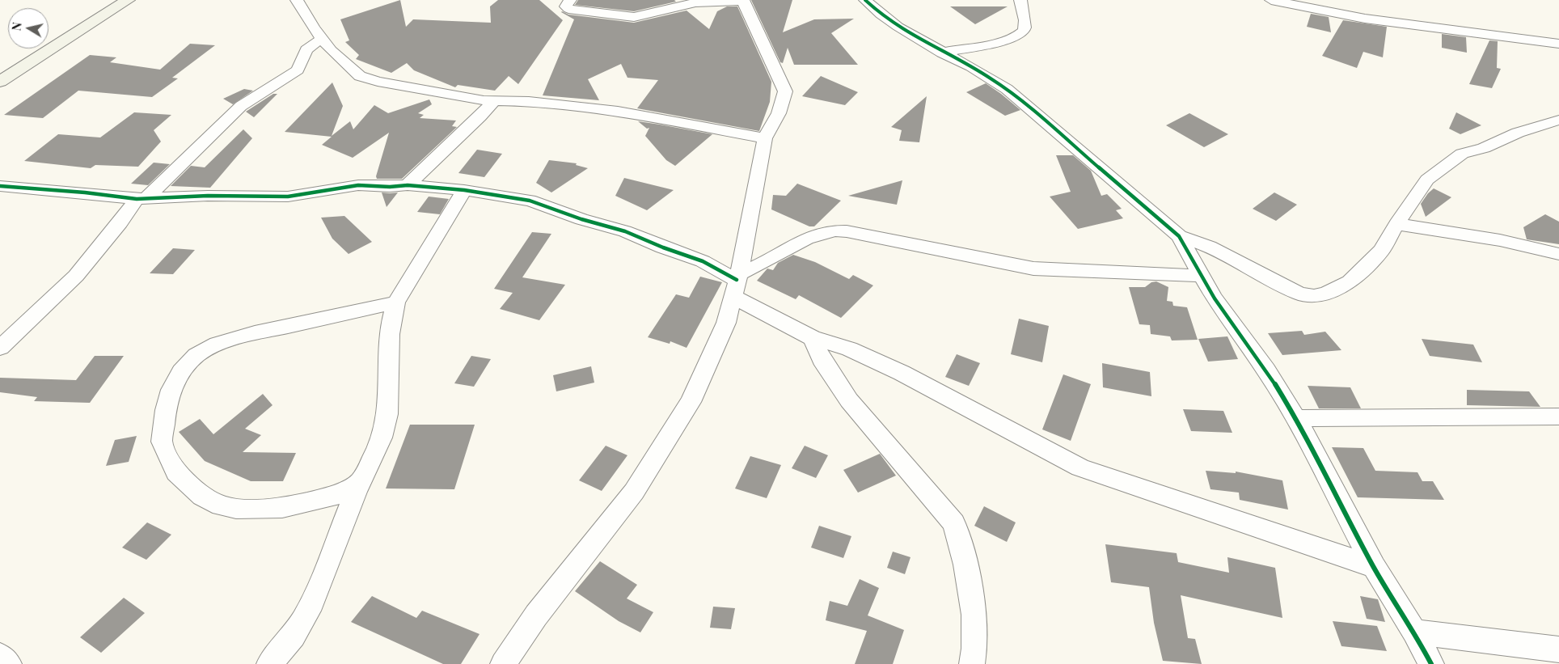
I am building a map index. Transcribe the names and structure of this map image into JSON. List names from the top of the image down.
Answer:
{
  "north": "left"
}
